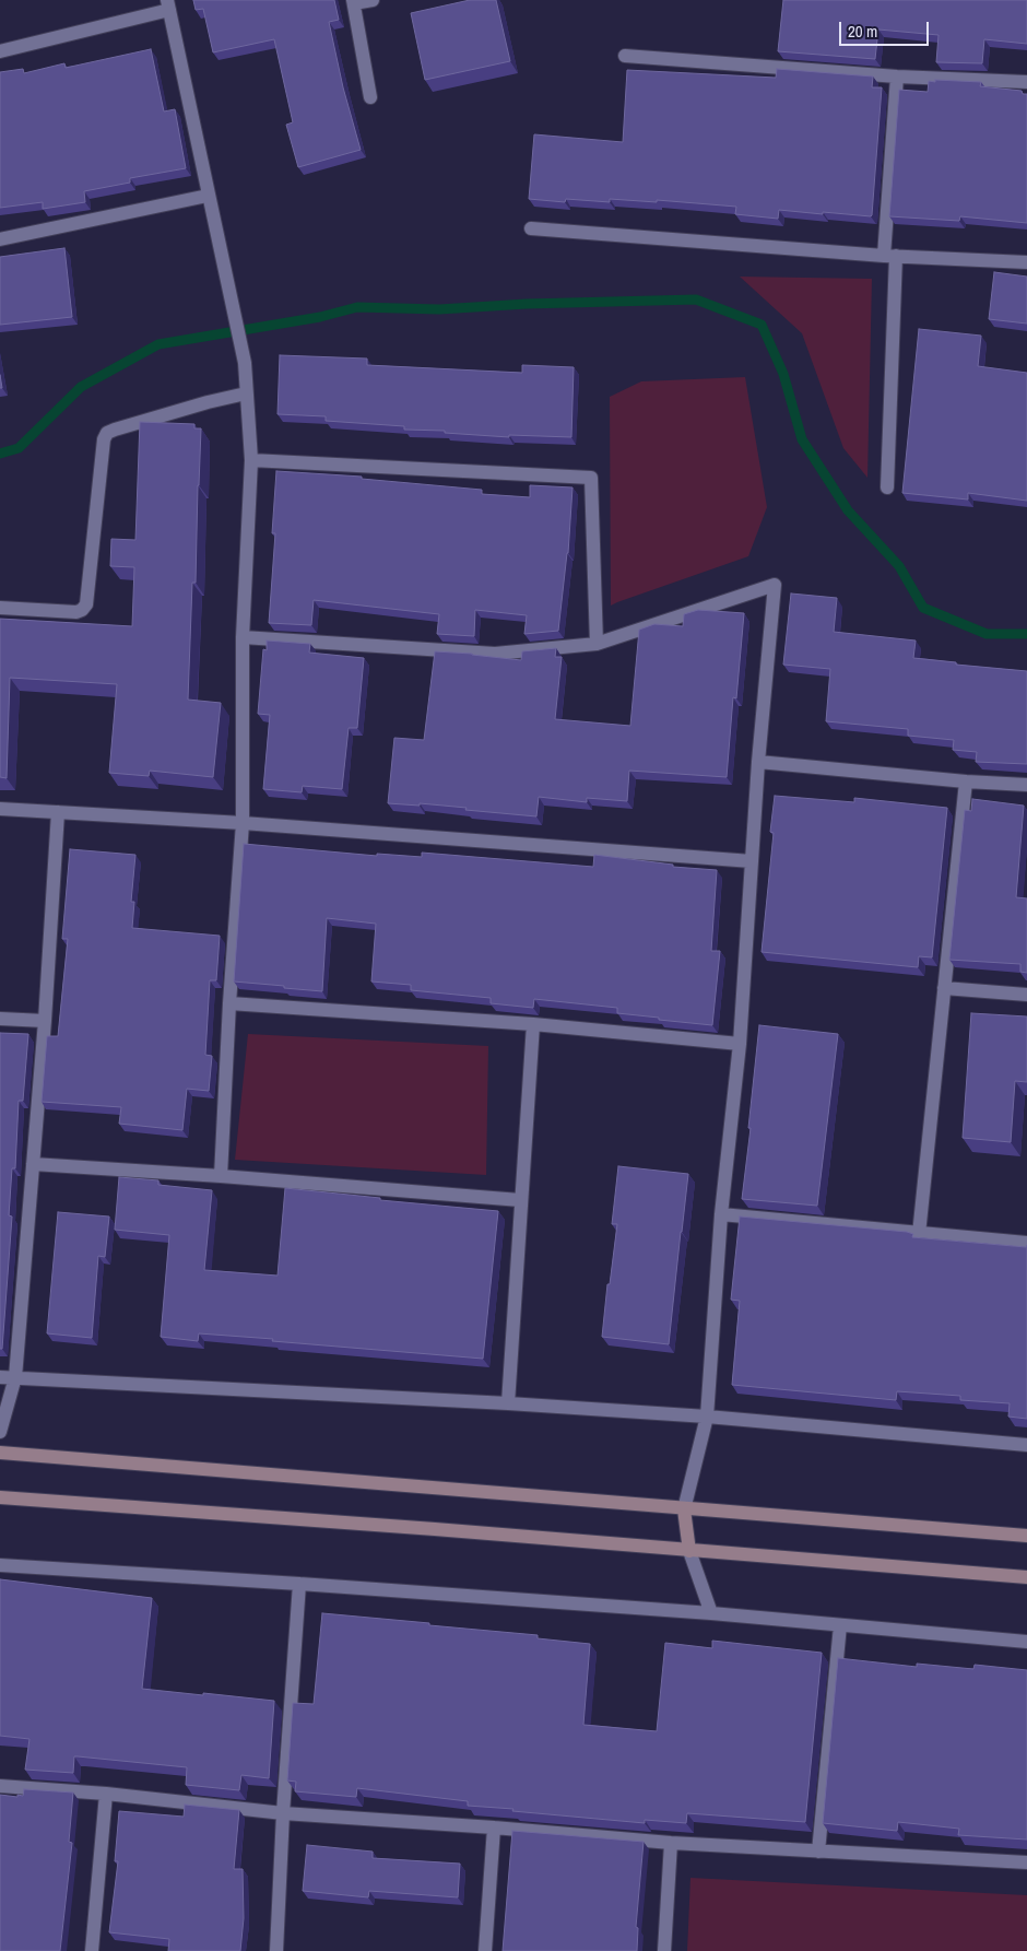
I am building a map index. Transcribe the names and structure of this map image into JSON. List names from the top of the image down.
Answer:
{
  "scale_bar": "20 m"
}
